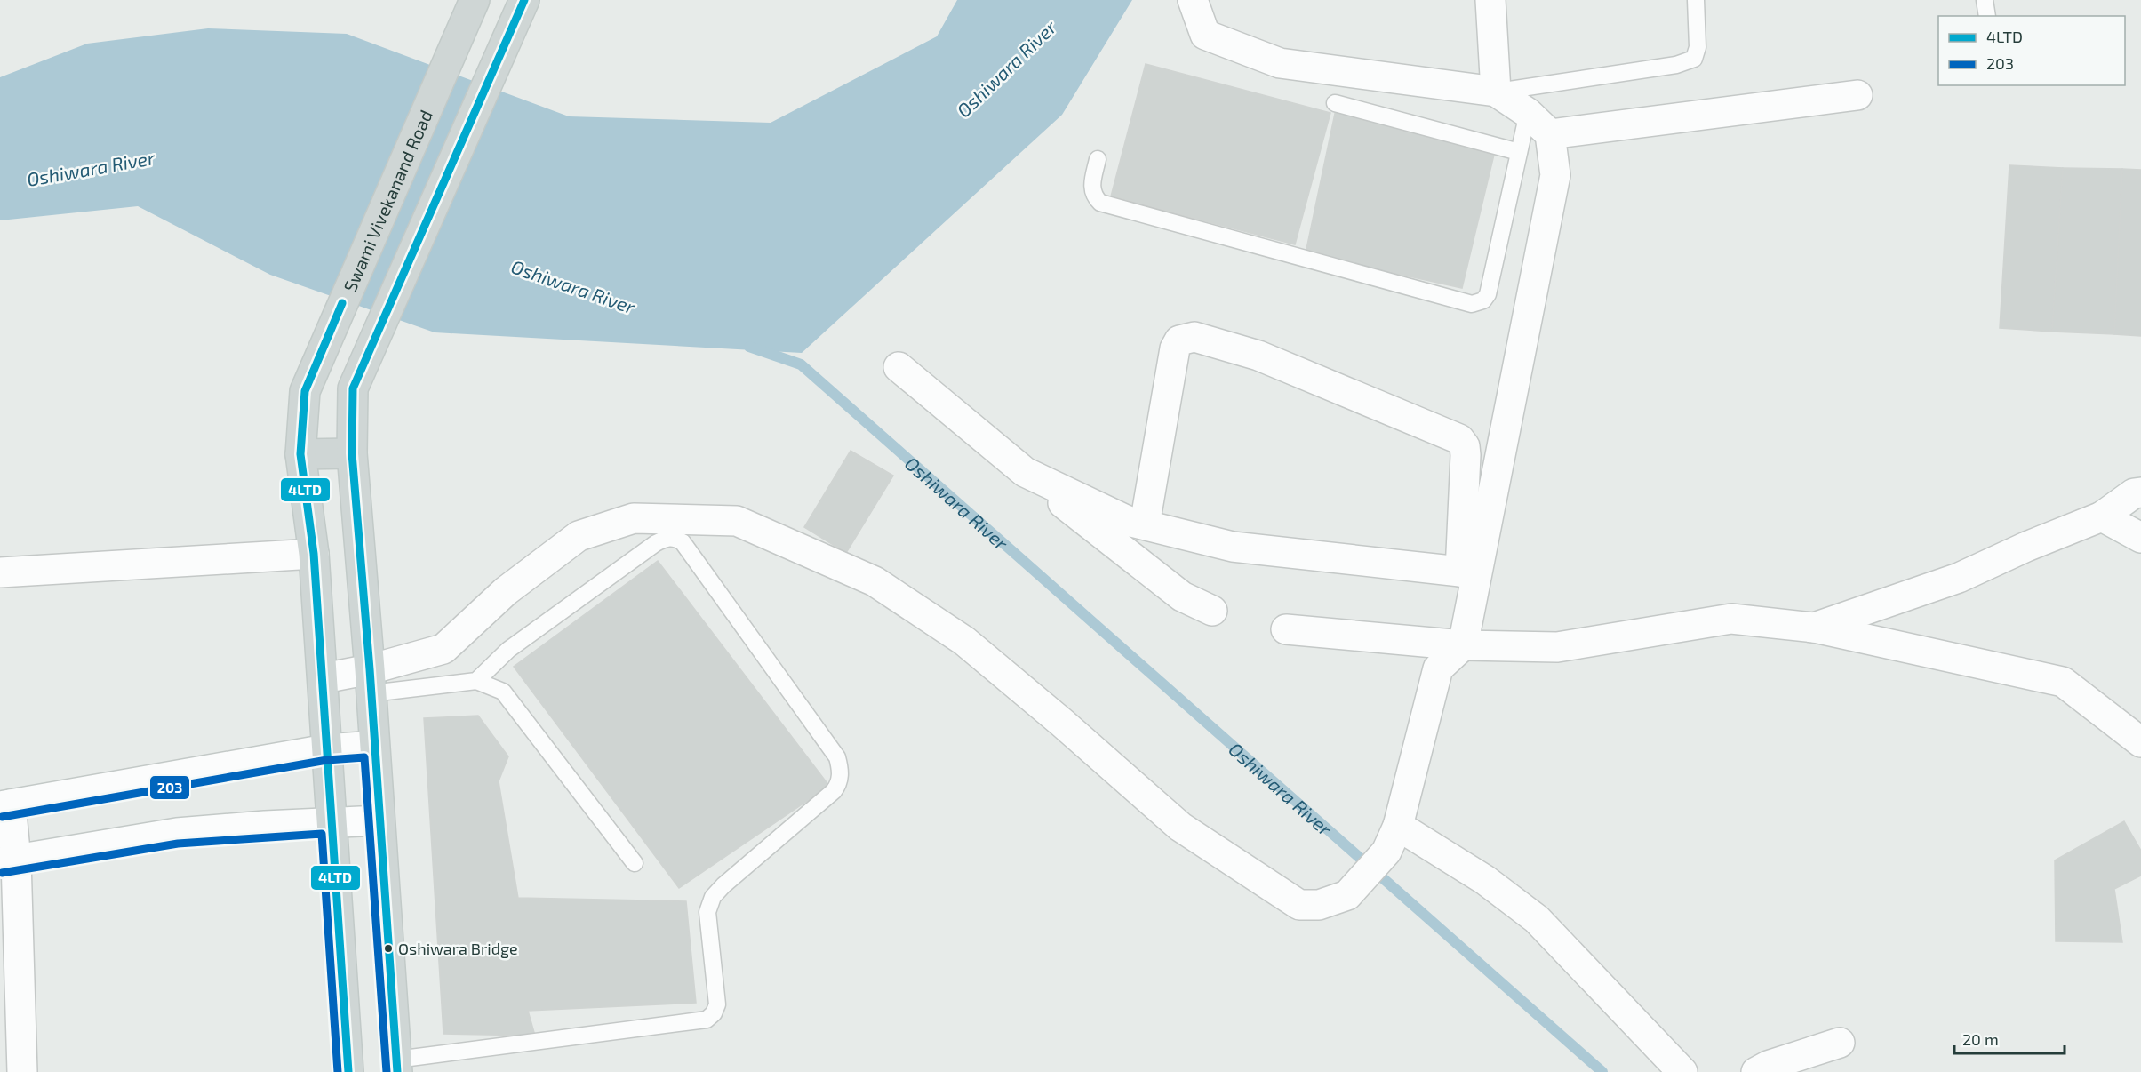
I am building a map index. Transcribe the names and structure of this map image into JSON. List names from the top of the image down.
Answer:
{
  "streets": {
    "main road": ["Swami Vivekanand Road"]
  },
  "water": ["Oshiwara River"],
  "places": ["Oshiwara Bridge"],
  "lines": ["transit line 4LTD", "transit line 203"],
  "legend": ["4LTD", "203"],
  "scale_bar": "20 m"
}
